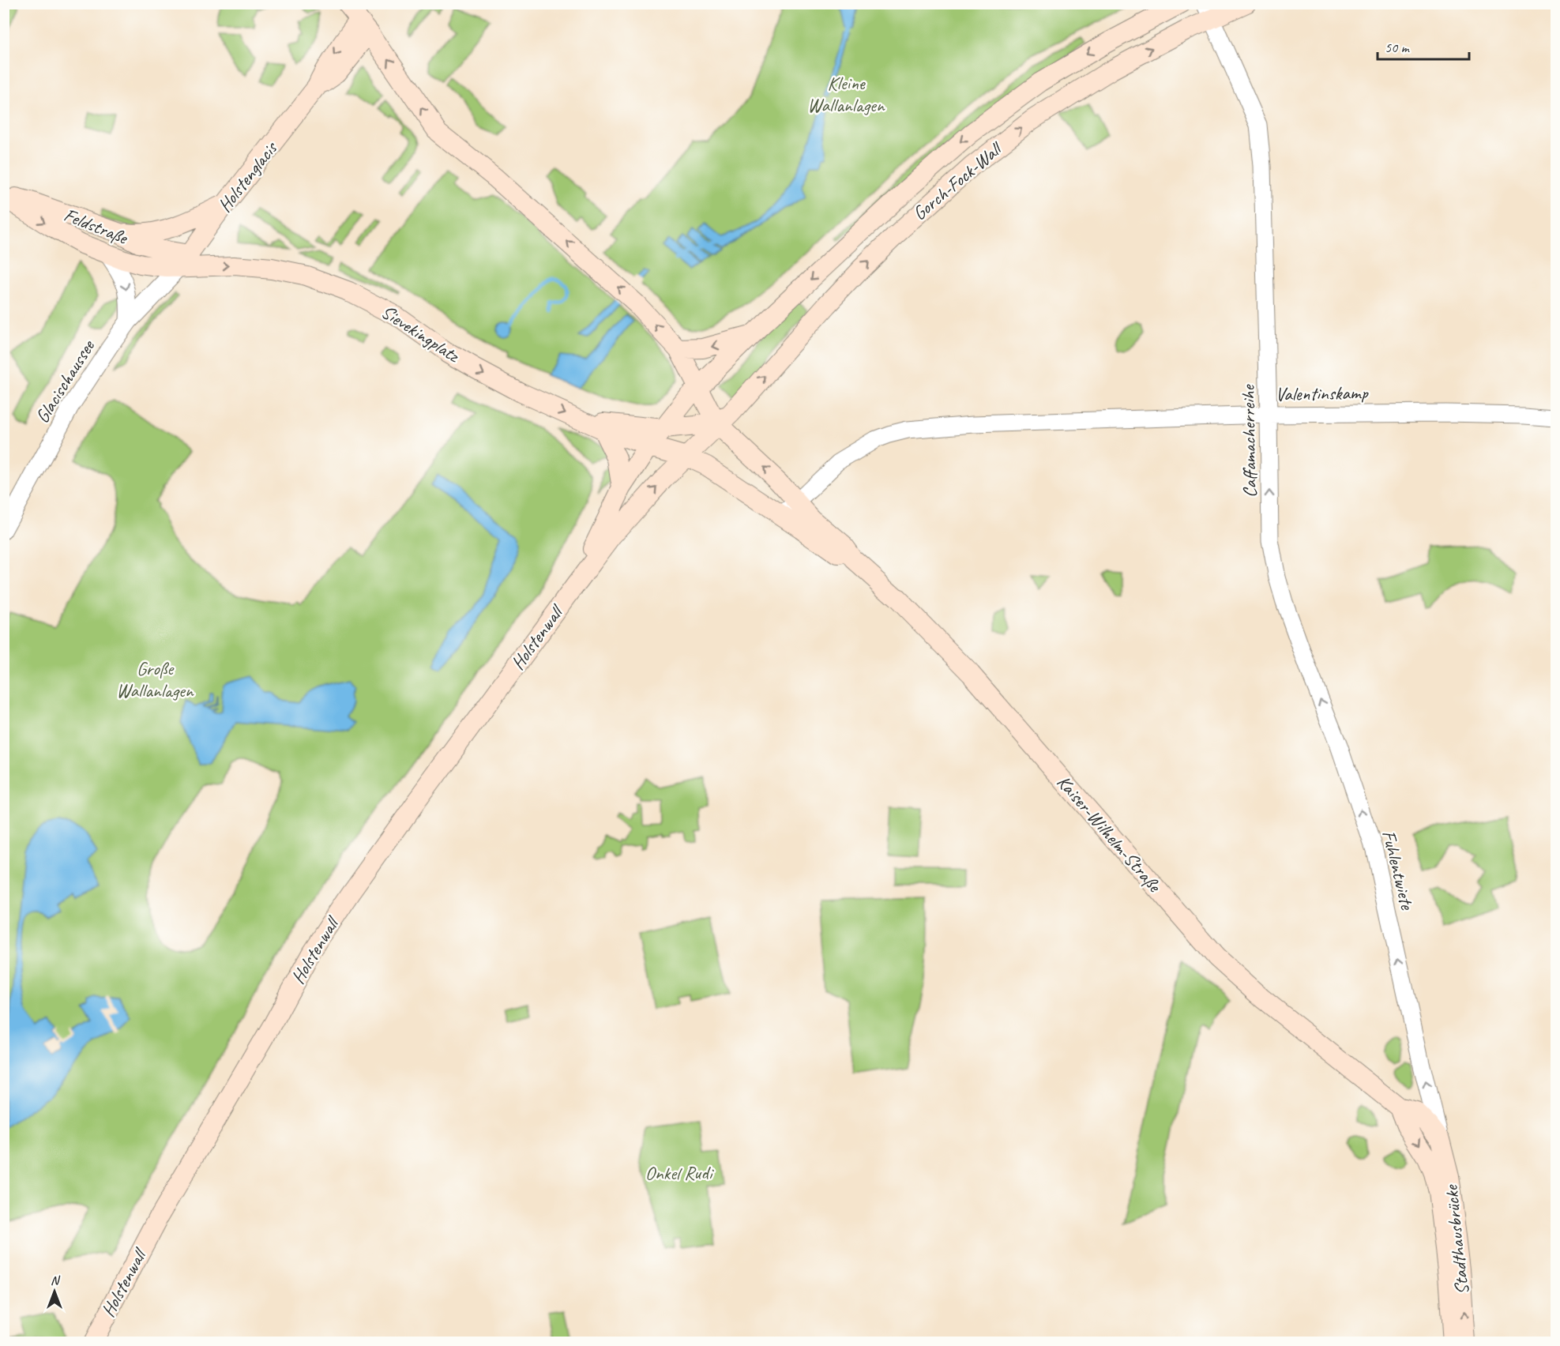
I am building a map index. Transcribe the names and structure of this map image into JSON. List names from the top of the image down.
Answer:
{
  "streets": {
    "main road": [
      "Holstenglacis",
      "Gorch-Fock-Wall",
      "Feldstraße",
      "Sievekingplatz",
      "Holstenwall",
      "Kaiser-Wilhelm-Straße",
      "Stadthausbrücke"
    ],
    "street": [
      "Glacischaussee",
      "Valentinskamp",
      "Caffamacherreihe",
      "Fuhlentwiete"
    ]
  },
  "crossings": [
    ["Holstenglacis", "Feldstraße"],
    ["Holstenglacis", "Sievekingplatz"],
    ["Holstenglacis", "Glacischaussee"],
    ["Gorch-Fock-Wall", "Caffamacherreihe"],
    ["Gorch-Fock-Wall", "Holstenwall"],
    ["Gorch-Fock-Wall", "Kaiser-Wilhelm-Straße"],
    ["Feldstraße", "Sievekingplatz"],
    ["Feldstraße", "Glacischaussee"],
    ["Sievekingplatz", "Glacischaussee"],
    ["Sievekingplatz", "Holstenwall"],
    ["Valentinskamp", "Caffamacherreihe"],
    ["Valentinskamp", "Kaiser-Wilhelm-Straße"],
    ["Caffamacherreihe", "Fuhlentwiete"],
    ["Holstenwall", "Kaiser-Wilhelm-Straße"],
    ["Kaiser-Wilhelm-Straße", "Stadthausbrücke"],
    ["Fuhlentwiete", "Stadthausbrücke"]
  ],
  "one_way": ["Feldstraße", "Caffamacherreihe", "Fuhlentwiete"],
  "parks": ["Kleine Wallanlagen", "Große Wallanlagen", "Onkel Rudi"],
  "scale_bar": "50 m",
  "north": "top"
}
